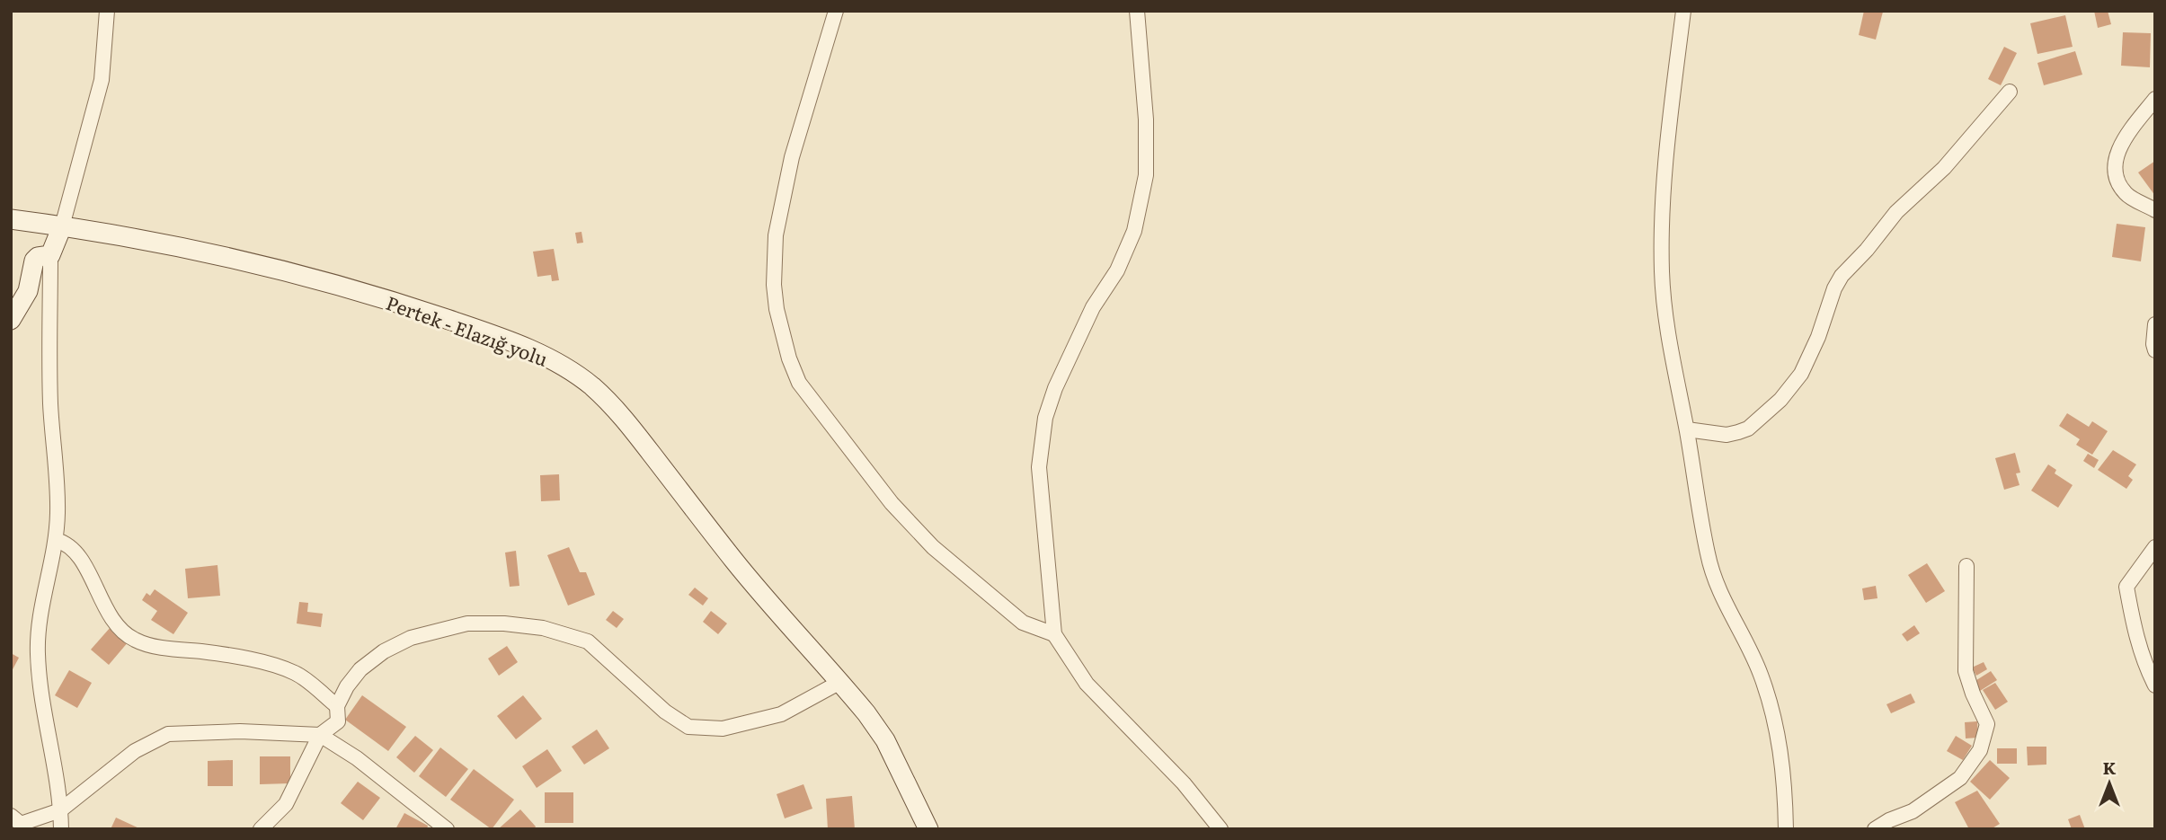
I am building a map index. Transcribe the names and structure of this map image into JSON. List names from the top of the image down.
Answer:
{
  "streets": {
    "main road": ["Pertek - Elazığ yolu"]
  },
  "north": "top"
}
